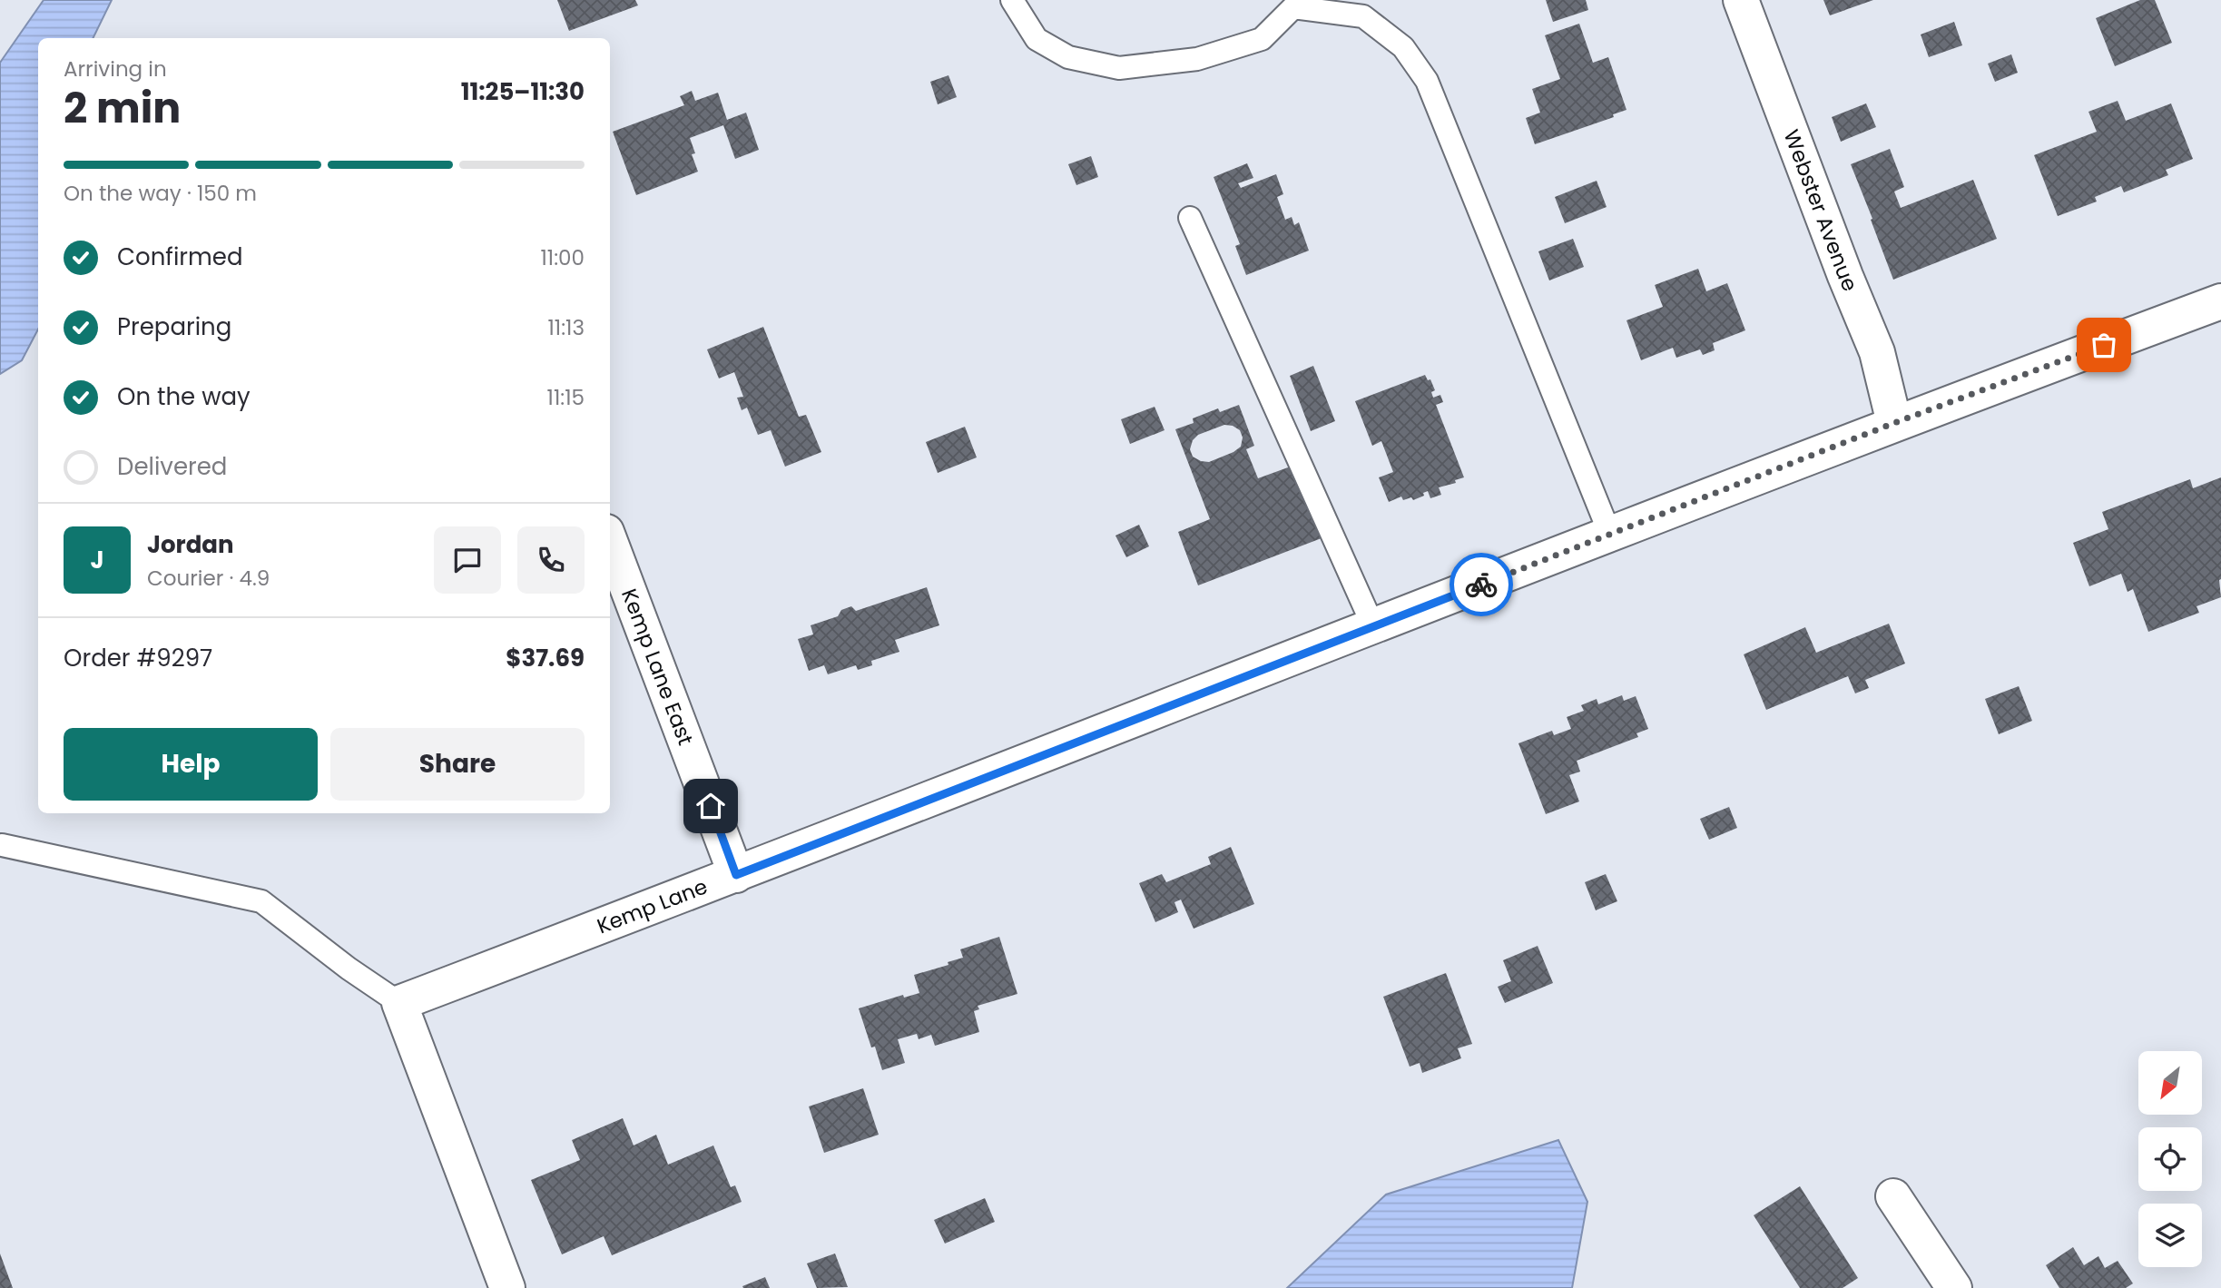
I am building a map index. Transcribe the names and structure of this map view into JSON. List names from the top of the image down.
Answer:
{
  "streets": {
    "street": ["Webster Avenue", "Kemp Lane East", "Kemp Lane"]
  },
  "crossings": [
    ["Webster Avenue", "Kemp Lane"],
    ["Kemp Lane East", "Kemp Lane"]
  ],
  "north": "bottom left",
  "page": {
    "heading": ["2 min", "Arriving in", "11:25–11:30"],
    "panel": [
      "Jordan",
      "Courier · 4.9",
      "Order #9297",
      "$37.69"
    ],
    "bar": "On the way · 150 m",
    "list": [
      ["Confirmed", "11:00"],
      ["Preparing", "11:13"],
      ["On the way", "11:15"],
      "Delivered"
    ],
    "round": "J",
    "buttons": ["Help", "Share"]
  }
}
